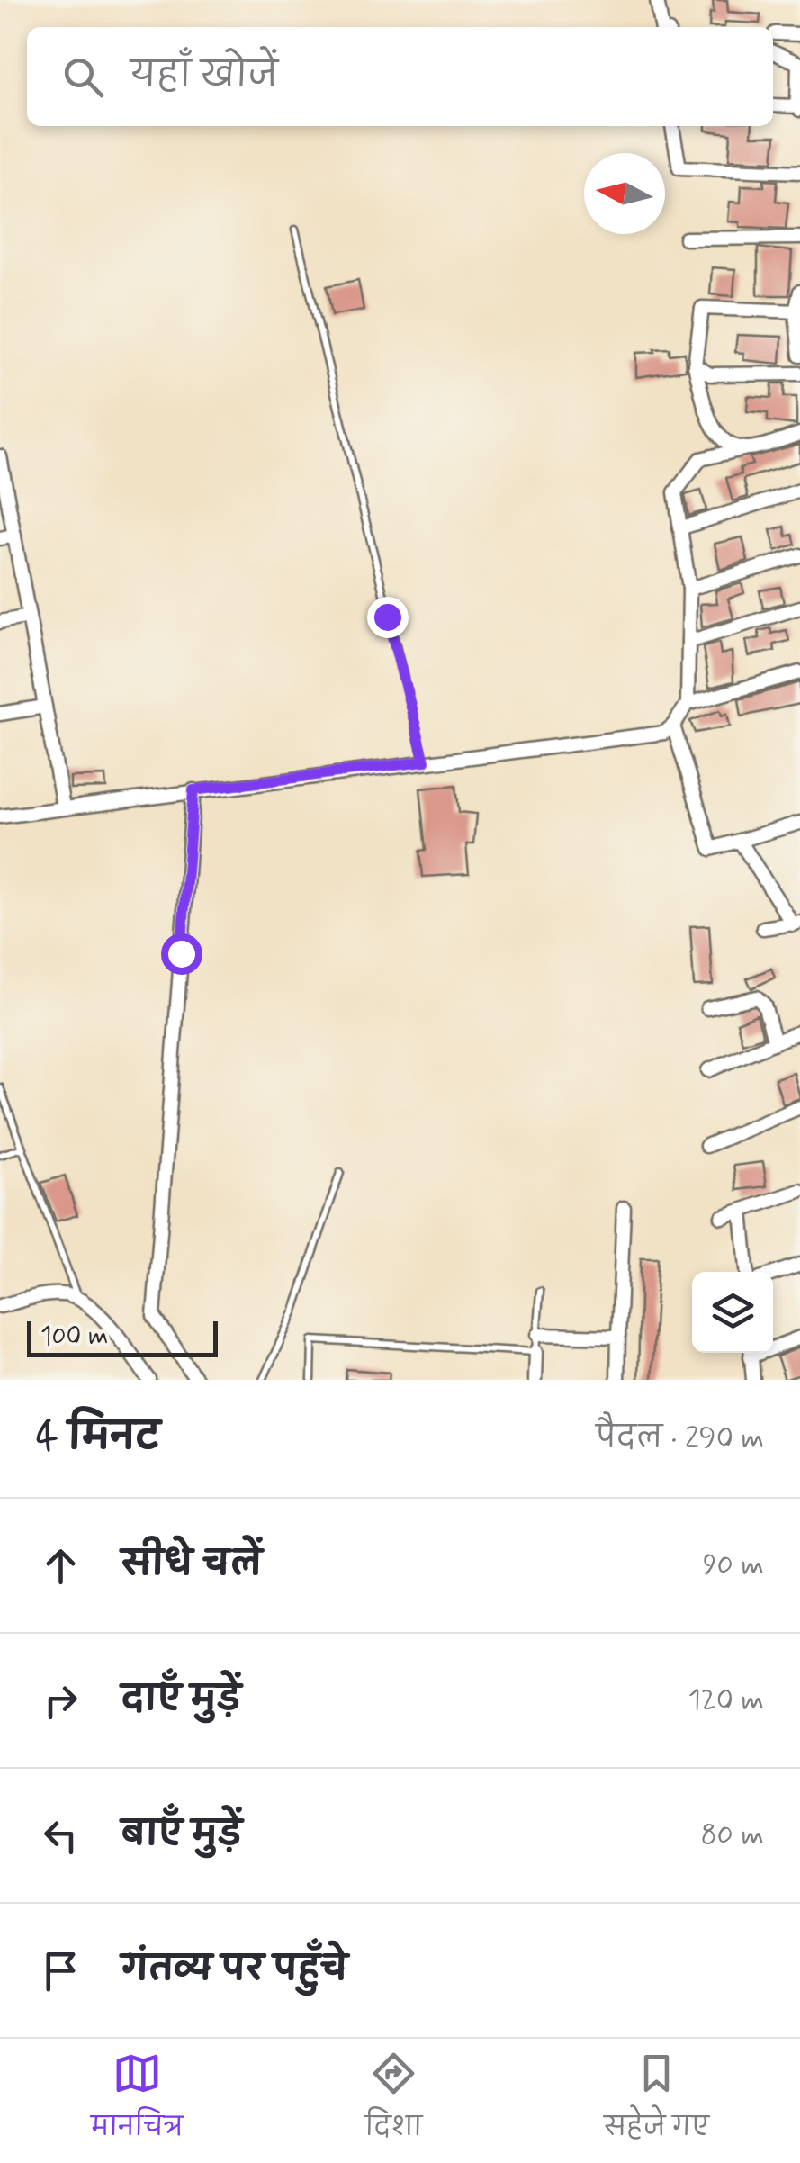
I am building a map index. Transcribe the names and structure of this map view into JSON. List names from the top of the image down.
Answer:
{
  "scale_bar": "100 m",
  "north": "left",
  "page": {
    "search": "यहाँ खोजें",
    "scale": "100 m",
    "heading": ["4 मिनट", "पैदल · 290 m"],
    "list": [
      ["सीधे चलें", "90 m"],
      ["दाएँ मुड़ें", "120 m"],
      ["बाएँ मुड़ें", "80 m"],
      "गंतव्य पर पहुँचे"
    ],
    "nav": ["मानचित्र", "दिशा", "सहेजे गए"]
  }
}
